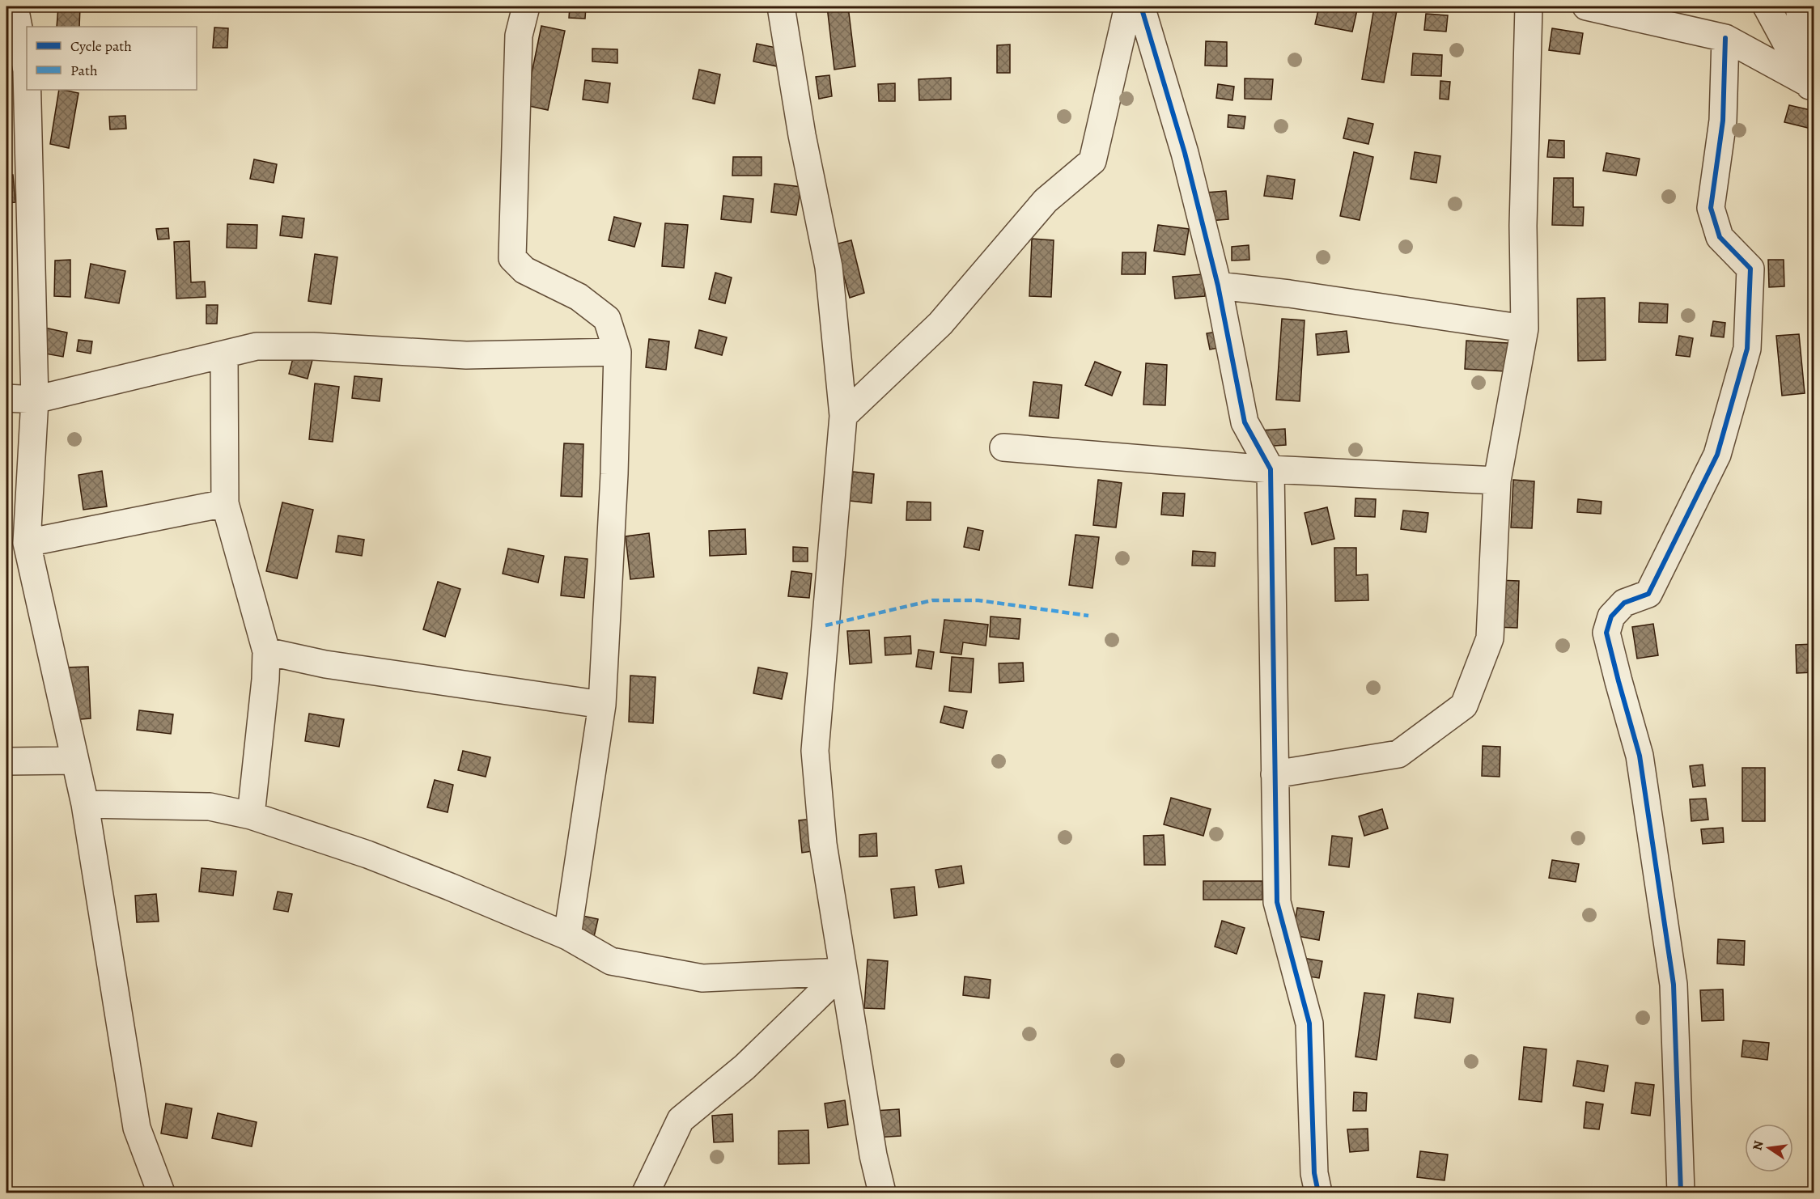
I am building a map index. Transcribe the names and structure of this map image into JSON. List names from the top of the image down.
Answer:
{
  "legend": ["Cycle path", "Path"],
  "north": "left"
}
